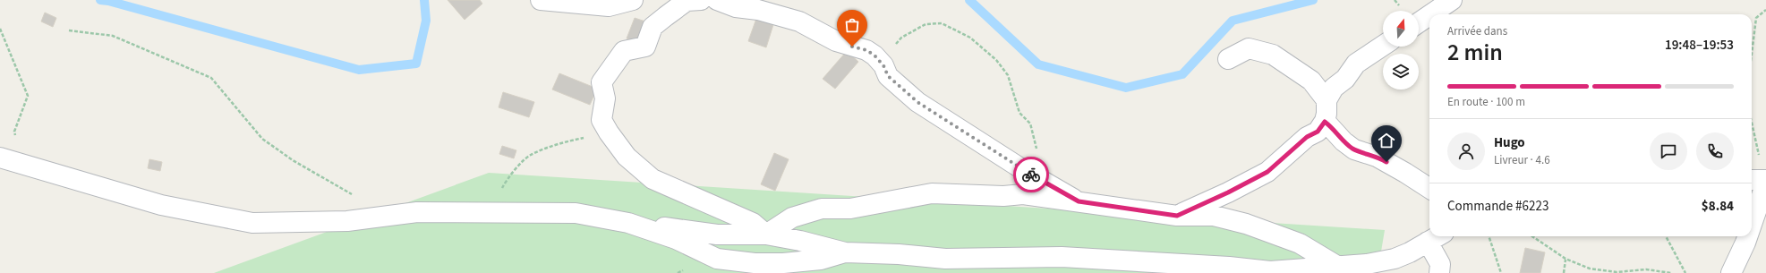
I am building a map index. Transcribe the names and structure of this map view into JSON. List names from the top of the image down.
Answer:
{
  "north": "top",
  "page": {
    "heading": ["2 min", "Arrivée dans", "19:48–19:53"],
    "panel": [
      "Hugo",
      "Livreur · 4.6",
      "Commande #6223",
      "$8.84"
    ],
    "bar": "En route · 100 m"
  }
}
